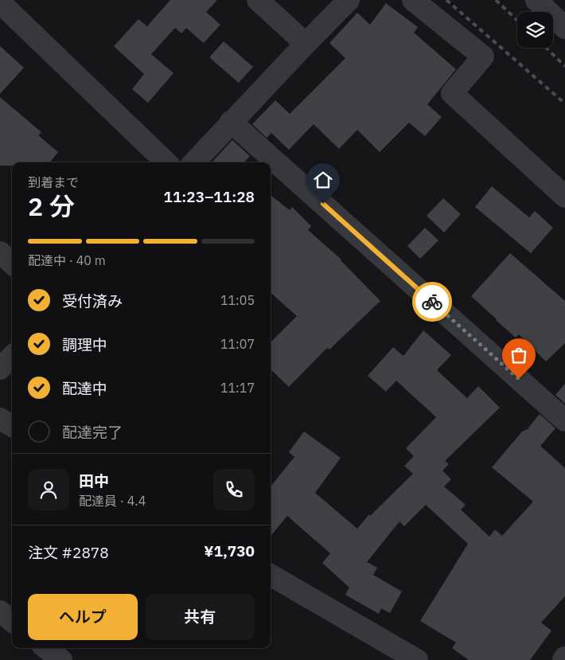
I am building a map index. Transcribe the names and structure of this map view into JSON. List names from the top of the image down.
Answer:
{
  "page": {
    "heading": ["2 分", "到着まで", "11:23–11:28"],
    "panel": [
      "田中",
      "配達員 · 4.4",
      "注文 #2878",
      "¥1,730"
    ],
    "bar": "配達中 · 40 m",
    "list": [
      ["受付済み", "11:05"],
      ["調理中", "11:07"],
      ["配達中", "11:17"],
      "配達完了"
    ],
    "buttons": ["ヘルプ", "共有"]
  }
}
